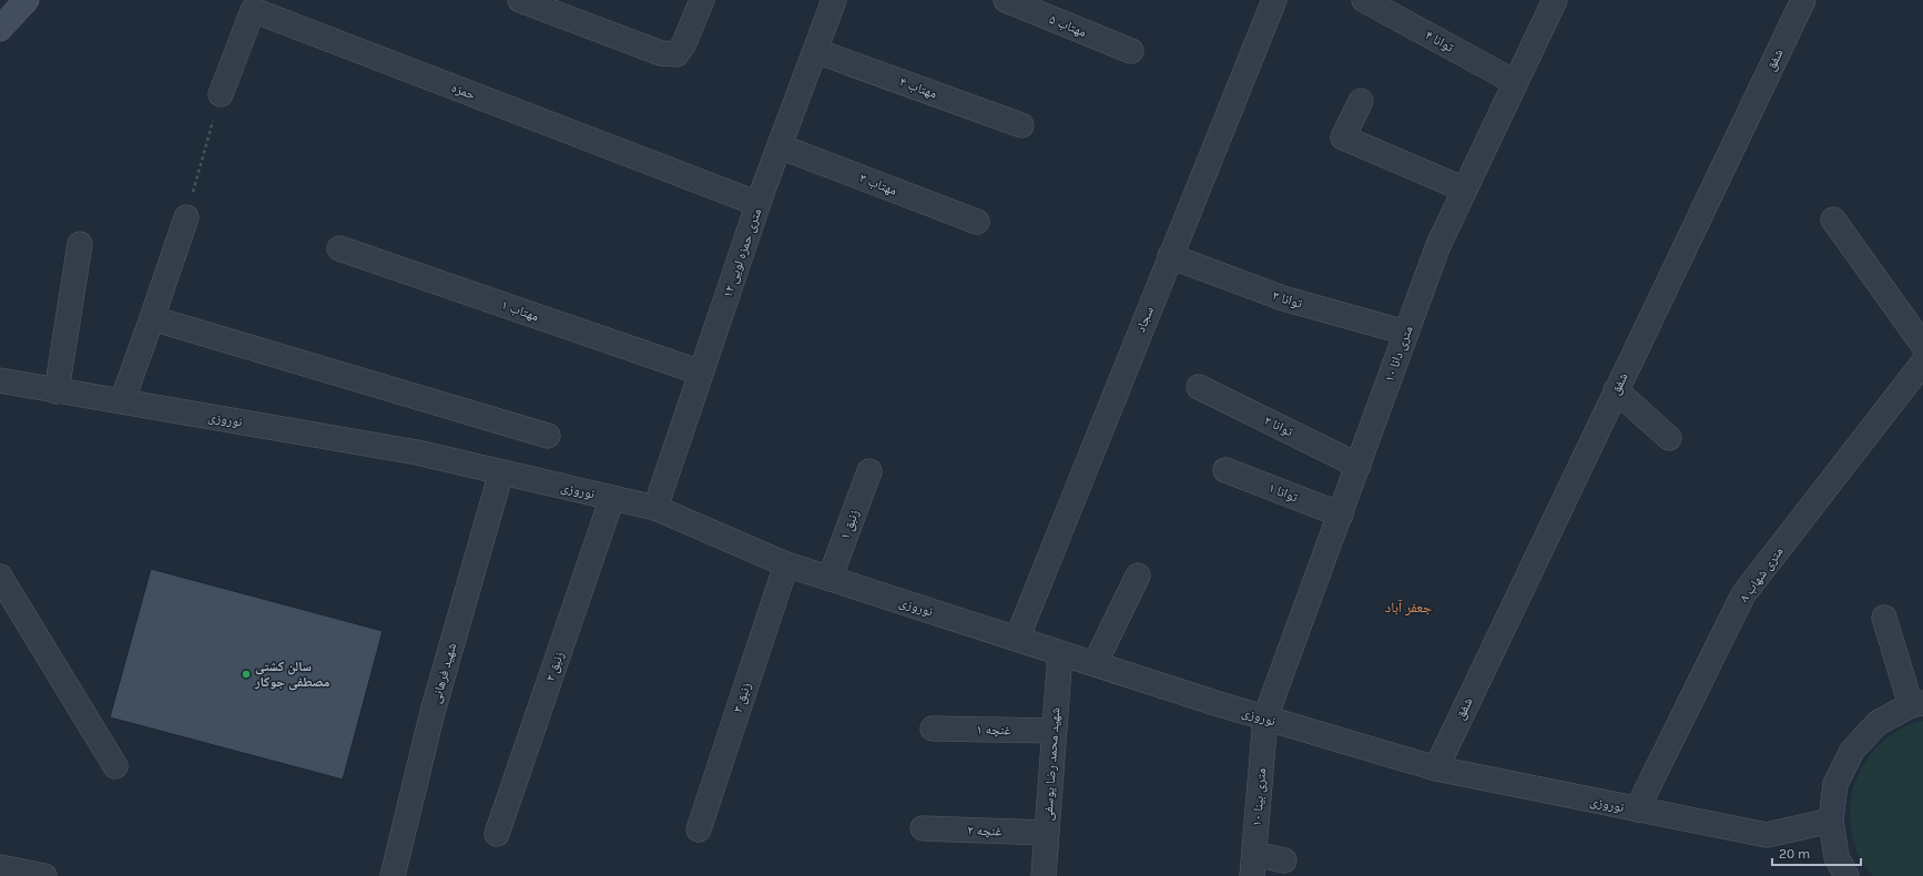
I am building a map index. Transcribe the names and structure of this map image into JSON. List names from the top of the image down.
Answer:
{
  "streets": {
    "street": [
      "مهتاب ۵",
      "توانا ۴",
      "شفق",
      "مهتاب ۴",
      "حمزه",
      "مهتاب ۳",
      "۱۲ متری حمزه لویی",
      "توانا ۳",
      "مهتاب ۱",
      "سجاد",
      "۱۰ متری دانا",
      "نوروزی",
      "توانا ۲",
      "توانا ۱",
      "زنبق ۱",
      "۸ متری شهاب",
      "زنبق ۲",
      "شهید فرهانی",
      "زنبق ۳",
      "غنچه ۱",
      "شهید محمد رضا یوسفی",
      "۱۰ متری بینا",
      "غنچه ۲"
    ]
  },
  "crossings": [
    ["توانا ۴", "۱۰ متری دانا"],
    ["شفق", "نوروزی"],
    ["مهتاب ۴", "۱۲ متری حمزه لویی"],
    ["حمزه", "۱۲ متری حمزه لویی"],
    ["مهتاب ۳", "۱۲ متری حمزه لویی"],
    ["۱۲ متری حمزه لویی", "مهتاب ۱"],
    ["۱۲ متری حمزه لویی", "نوروزی"],
    ["توانا ۳", "سجاد"],
    ["توانا ۳", "۱۰ متری دانا"],
    ["سجاد", "نوروزی"],
    ["۱۰ متری دانا", "نوروزی"],
    ["۱۰ متری دانا", "توانا ۲"],
    ["۱۰ متری دانا", "توانا ۱"],
    ["۱۰ متری دانا", "۱۰ متری بینا"],
    ["نوروزی", "زنبق ۱"],
    ["نوروزی", "۸ متری شهاب"],
    ["نوروزی", "زنبق ۲"],
    ["نوروزی", "شهید فرهانی"],
    ["نوروزی", "زنبق ۳"],
    ["نوروزی", "شهید محمد رضا یوسفی"],
    ["نوروزی", "۱۰ متری بینا"],
    ["غنچه ۱", "شهید محمد رضا یوسفی"],
    ["شهید محمد رضا یوسفی", "غنچه ۲"]
  ],
  "districts": ["جعفر آباد"],
  "places": ["سالن کشتی مصطفی جوکار"],
  "scale_bar": "20 m"
}
